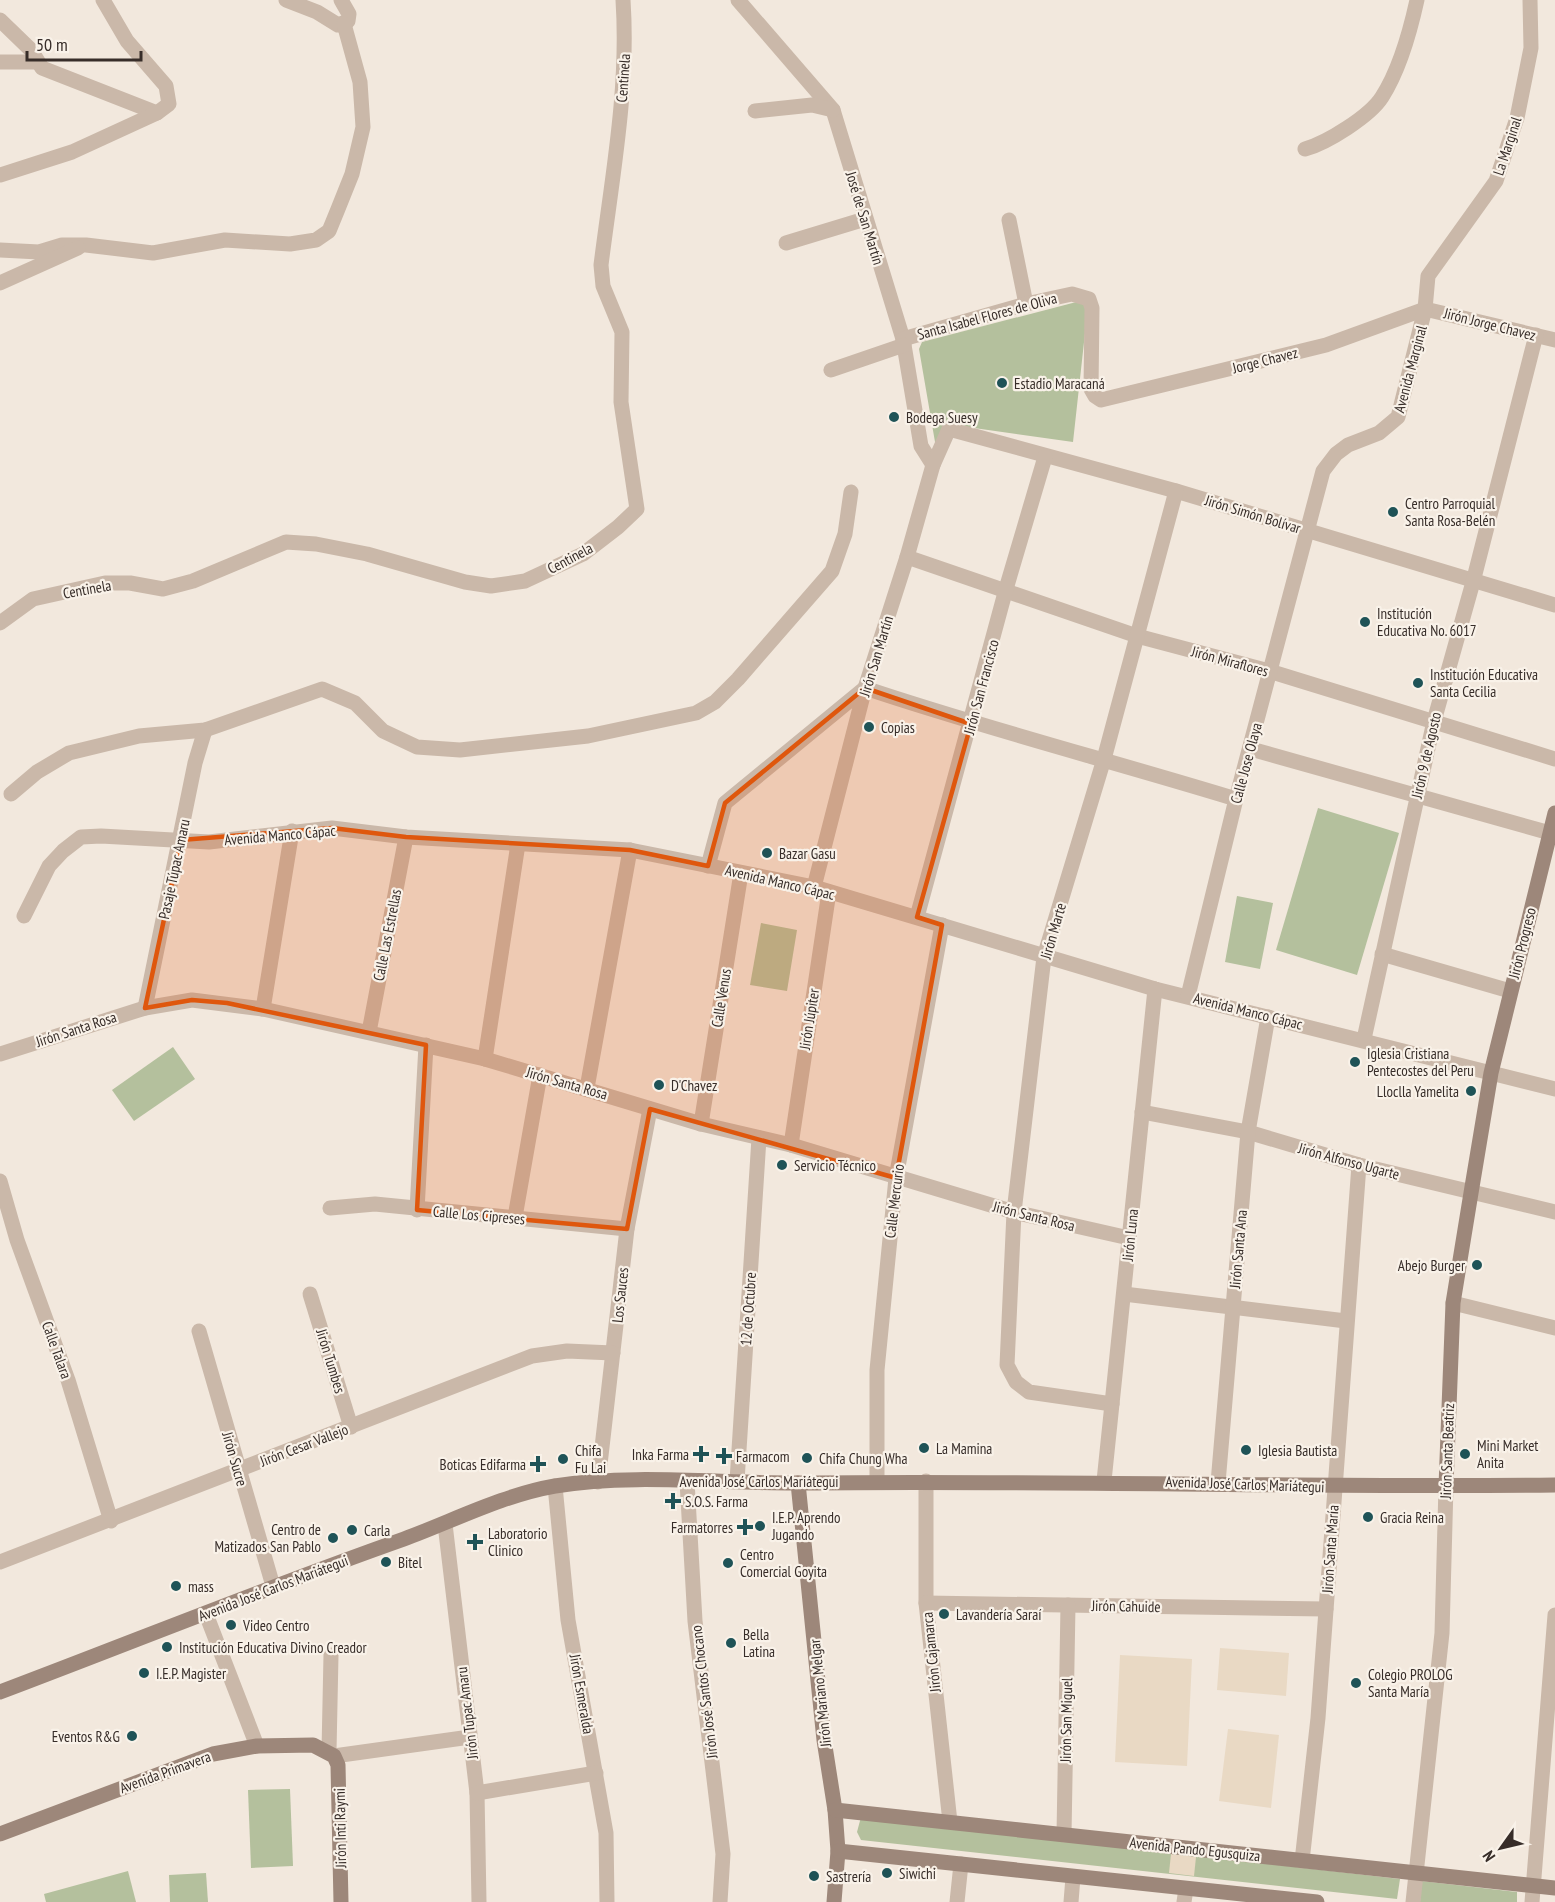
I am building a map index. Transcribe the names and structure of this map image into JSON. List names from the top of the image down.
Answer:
{
  "streets": {
    "street": [
      "Centinela",
      "La Marginal",
      "José de San Martín",
      "Santa Isabel Flores de Oliva",
      "Jirón Jorge Chavez",
      "Jorge Chavez",
      "Avenida Marginal",
      "Jirón Simón Bolívar",
      "Jirón San Martín",
      "Jirón Miraflores",
      "Jirón San Francisco",
      "Jirón 9 de Agosto",
      "Calle Jose Olaya",
      "Avenida Manco Cápac",
      "Pasaje Túpac Amaru",
      "Jirón Marte",
      "Calle Las Estrellas",
      "Jirón Progreso",
      "Calle Venus",
      "Jirón Júpiter",
      "Jirón Santa Rosa",
      "Jirón Alfonso Ugarte",
      "Calle Mercurio",
      "Calle Los Cipreses",
      "Jirón Luna",
      "Jirón Santa Ana",
      "Los Sauces",
      "12 de Octubre",
      "Calle Talara",
      "Jirón Tumbes",
      "Jirón Cesar Vallejo",
      "Jirón Santa Beatriz",
      "Jirón Sucre",
      "Avenida José Carlos Mariátegui",
      "Jirón Santa María",
      "Jirón Cahuide",
      "Jirón Cajamarca",
      "Jirón José Santos Chocano",
      "Jirón Mariano Melgar",
      "Jirón Esmeralda",
      "Jirón Tupac Amaru",
      "Jirón San Miguel",
      "Avenida Primavera",
      "Jirón Inti Raymi",
      "Avenida Pando Egusquiza"
    ]
  },
  "crossings": [
    ["La Marginal", "Jirón Jorge Chavez"],
    ["La Marginal", "Jorge Chavez"],
    ["La Marginal", "Avenida Marginal"],
    ["José de San Martín", "Santa Isabel Flores de Oliva"],
    ["José de San Martín", "Jirón San Martín"],
    ["Santa Isabel Flores de Oliva", "Jorge Chavez"],
    ["Jirón Jorge Chavez", "Jorge Chavez"],
    ["Jirón Jorge Chavez", "Avenida Marginal"],
    ["Jirón Jorge Chavez", "Jirón 9 de Agosto"],
    ["Jorge Chavez", "Avenida Marginal"],
    ["Avenida Marginal", "Jirón Simón Bolívar"],
    ["Avenida Marginal", "Calle Jose Olaya"],
    ["Jirón Simón Bolívar", "Jirón San Martín"],
    ["Jirón Simón Bolívar", "Jirón San Francisco"],
    ["Jirón Simón Bolívar", "Jirón 9 de Agosto"],
    ["Jirón Simón Bolívar", "Calle Jose Olaya"],
    ["Jirón Simón Bolívar", "Jirón Marte"],
    ["Jirón San Martín", "Jirón Miraflores"],
    ["Jirón San Martín", "Avenida Manco Cápac"],
    ["Jirón San Martín", "Jirón Júpiter"],
    ["Jirón Miraflores", "Jirón San Francisco"],
    ["Jirón Miraflores", "Jirón 9 de Agosto"],
    ["Jirón Miraflores", "Calle Jose Olaya"],
    ["Jirón Miraflores", "Jirón Marte"],
    ["Jirón San Francisco", "Avenida Manco Cápac"],
    ["Jirón 9 de Agosto", "Avenida Manco Cápac"],
    ["Calle Jose Olaya", "Avenida Manco Cápac"],
    ["Avenida Manco Cápac", "Pasaje Túpac Amaru"],
    ["Avenida Manco Cápac", "Jirón Marte"],
    ["Avenida Manco Cápac", "Calle Las Estrellas"],
    ["Avenida Manco Cápac", "Jirón Progreso"],
    ["Avenida Manco Cápac", "Calle Venus"],
    ["Avenida Manco Cápac", "Jirón Júpiter"],
    ["Avenida Manco Cápac", "Calle Mercurio"],
    ["Avenida Manco Cápac", "Jirón Luna"],
    ["Avenida Manco Cápac", "Jirón Santa Ana"],
    ["Avenida Manco Cápac", "Jirón Santa Beatriz"],
    ["Pasaje Túpac Amaru", "Jirón Santa Rosa"],
    ["Jirón Marte", "Jirón Santa Rosa"],
    ["Jirón Marte", "Jirón Luna"],
    ["Calle Las Estrellas", "Jirón Santa Rosa"],
    ["Jirón Progreso", "Jirón Santa Beatriz"],
    ["Calle Venus", "Jirón Santa Rosa"],
    ["Jirón Júpiter", "Jirón Santa Rosa"],
    ["Jirón Santa Rosa", "Calle Mercurio"],
    ["Jirón Santa Rosa", "Jirón Luna"],
    ["Jirón Santa Rosa", "Los Sauces"],
    ["Jirón Santa Rosa", "12 de Octubre"],
    ["Jirón Alfonso Ugarte", "Jirón Luna"],
    ["Jirón Alfonso Ugarte", "Jirón Santa Ana"],
    ["Jirón Alfonso Ugarte", "Jirón Santa Beatriz"],
    ["Jirón Alfonso Ugarte", "Jirón Santa María"],
    ["Calle Mercurio", "Avenida José Carlos Mariátegui"],
    ["Calle Los Cipreses", "Los Sauces"],
    ["Jirón Luna", "Avenida José Carlos Mariátegui"],
    ["Jirón Santa Ana", "Avenida José Carlos Mariátegui"],
    ["Los Sauces", "Jirón Cesar Vallejo"],
    ["Los Sauces", "Avenida José Carlos Mariátegui"],
    ["12 de Octubre", "Avenida José Carlos Mariátegui"],
    ["Calle Talara", "Jirón Cesar Vallejo"],
    ["Jirón Tumbes", "Jirón Cesar Vallejo"],
    ["Jirón Cesar Vallejo", "Jirón Sucre"],
    ["Jirón Santa Beatriz", "Avenida José Carlos Mariátegui"],
    ["Jirón Santa Beatriz", "Avenida Pando Egusquiza"],
    ["Jirón Sucre", "Avenida José Carlos Mariátegui"],
    ["Avenida José Carlos Mariátegui", "Jirón Santa María"],
    ["Avenida José Carlos Mariátegui", "Jirón Cajamarca"],
    ["Avenida José Carlos Mariátegui", "Jirón José Santos Chocano"],
    ["Avenida José Carlos Mariátegui", "Jirón Mariano Melgar"],
    ["Avenida José Carlos Mariátegui", "Jirón Esmeralda"],
    ["Avenida José Carlos Mariátegui", "Jirón Tupac Amaru"],
    ["Jirón Santa María", "Jirón Cahuide"],
    ["Jirón Santa María", "Avenida Pando Egusquiza"],
    ["Jirón Cahuide", "Jirón Cajamarca"],
    ["Jirón Cahuide", "Jirón San Miguel"],
    ["Jirón Cajamarca", "Avenida Pando Egusquiza"],
    ["Jirón Mariano Melgar", "Avenida Pando Egusquiza"],
    ["Jirón San Miguel", "Avenida Pando Egusquiza"],
    ["Avenida Primavera", "Jirón Inti Raymi"]
  ],
  "places": {
    "other": [
      "Estadio Maracaná",
      "Bodega Suesy",
      "Centro Parroquial Santa Rosa-Belén",
      "Institución Educativa No. 6017",
      "Institución Educativa Santa Cecilia",
      "Copias",
      "Bazar Gasu",
      "Iglesia Cristiana Pentecostes del Peru",
      "D'Chavez",
      "Lloclla Yamelita",
      "Servicio Técnico",
      "Abejo Burger",
      "La Mamina",
      "Iglesia Bautista",
      "Mini Market Anita",
      "Chifa Chung Wha",
      "Chifa Fu Lai",
      "Gracia Reina",
      "I.E.P. Aprendo Jugando",
      "Carla",
      "Centro de Matizados San Pablo",
      "Bitel",
      "Centro Comercial Goyita",
      "mass",
      "Lavandería Saraí",
      "Video Centro",
      "Bella Latina",
      "Institución Educativa Divino Creador",
      "I.E.P. Magister",
      "Colegio PROLOG Santa María",
      "Eventos R&G",
      "Siwichi",
      "Sastrería"
    ],
    "health": [
      "Inka Farma",
      "Farmacom",
      "Boticas Edifarma",
      "S.O.S. Farma",
      "Farmatorres",
      "Laboratorio Clinico"
    ]
  },
  "scale_bar": "50 m",
  "north": "bottom left"
}
